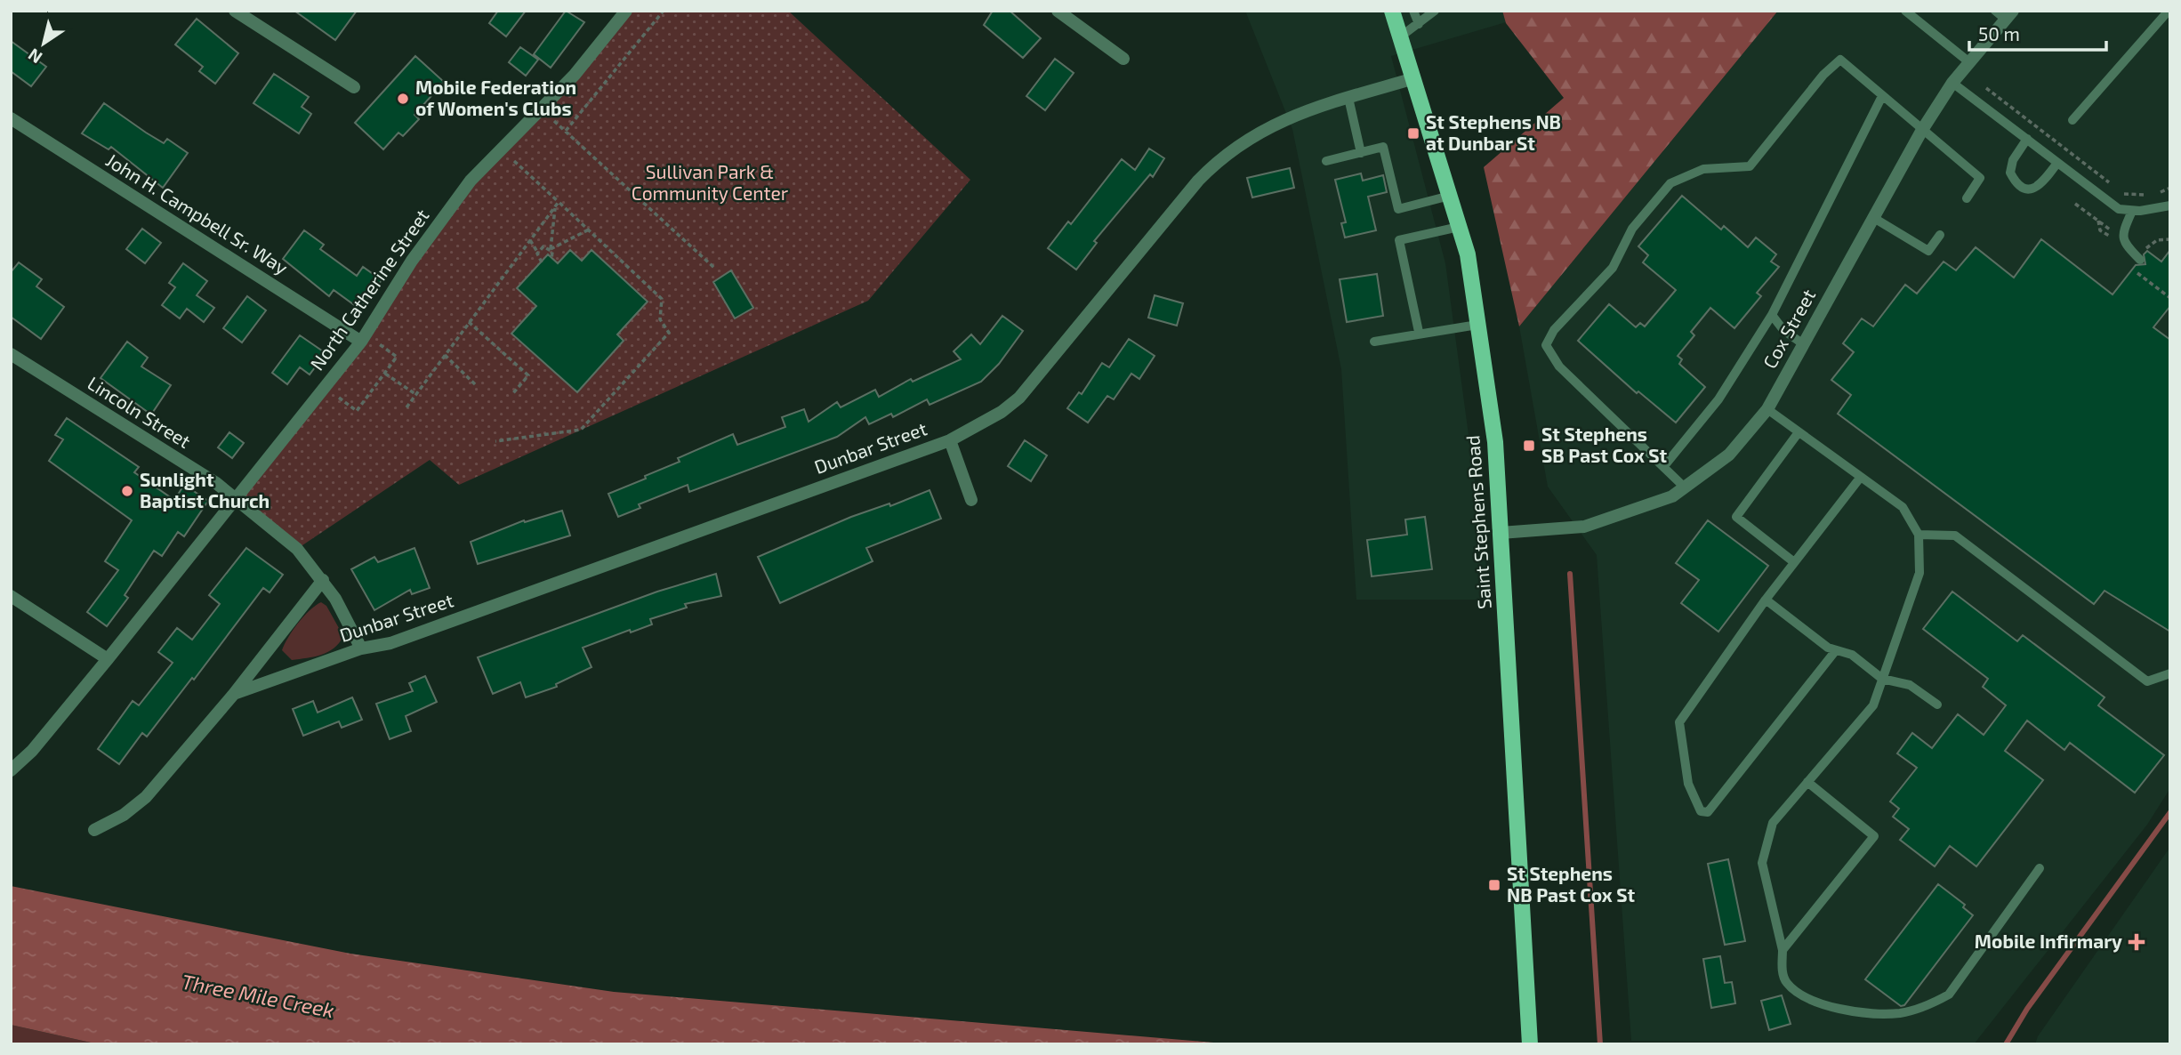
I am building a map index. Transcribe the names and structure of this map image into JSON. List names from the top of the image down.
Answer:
{
  "streets": {
    "main road": ["Saint Stephens Road"],
    "street": [
      "John H. Campbell Sr. Way",
      "North Catherine Street",
      "Cox Street",
      "Lincoln Street",
      "Dunbar Street"
    ]
  },
  "crossings": [
    ["John H. Campbell Sr. Way", "North Catherine Street"],
    ["North Catherine Street", "Lincoln Street"],
    ["Cox Street", "Saint Stephens Road"],
    ["Lincoln Street", "Dunbar Street"],
    ["Dunbar Street", "Saint Stephens Road"]
  ],
  "water": ["Three Mile Creek"],
  "parks": ["Sullivan Park & Community Center"],
  "places": {
    "other": ["Mobile Federation of Women's Clubs", "Sunlight Baptist Church"],
    "transit": ["St Stephens NB at Dunbar St", "St Stephens SB Past Cox St", "St Stephens NB Past Cox St"],
    "health": ["Mobile Infirmary"]
  },
  "scale_bar": "50 m",
  "north": "bottom left"
}
